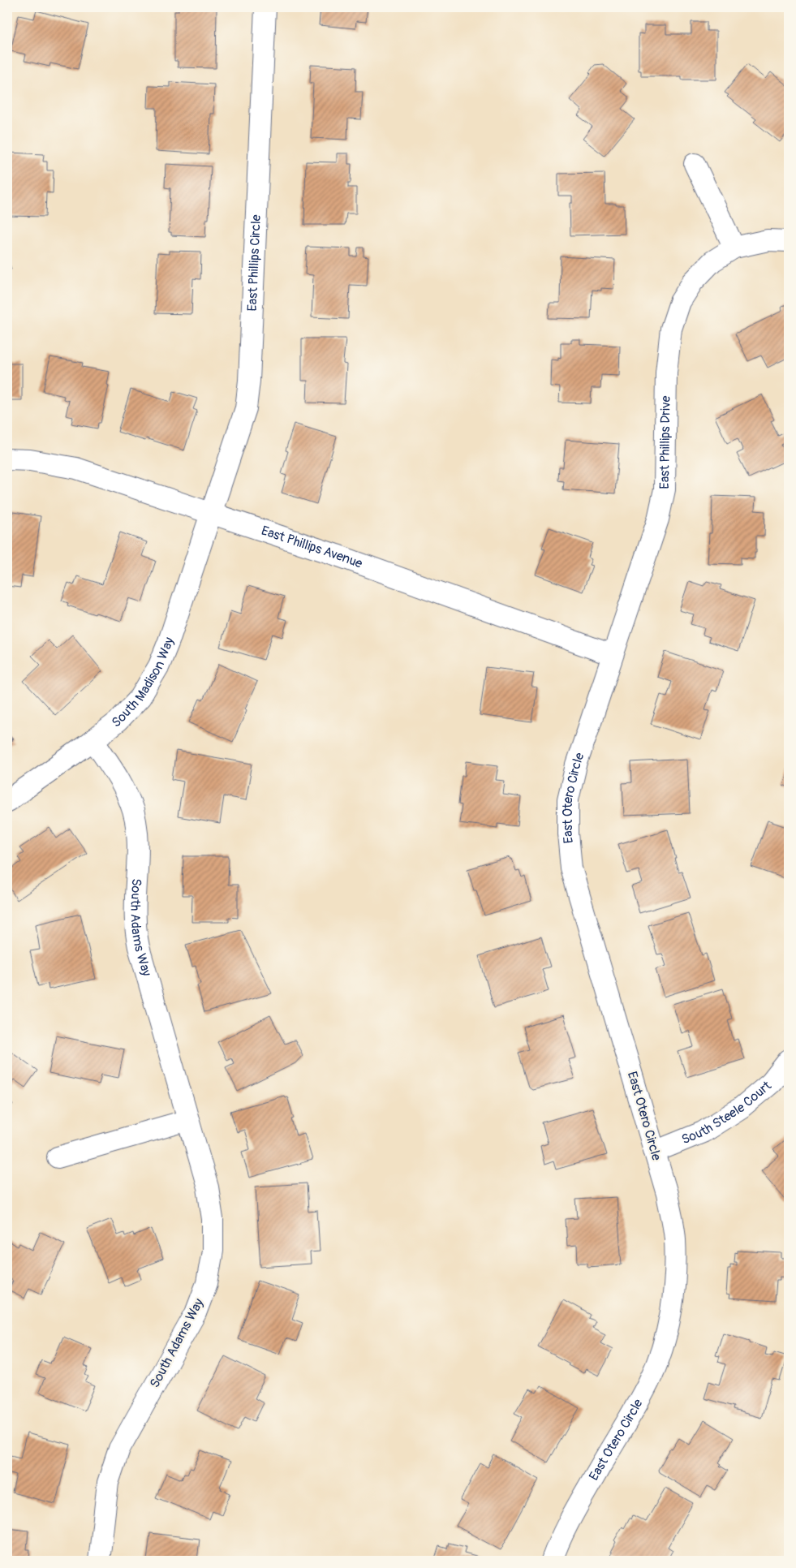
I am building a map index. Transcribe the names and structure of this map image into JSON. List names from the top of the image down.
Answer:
{
  "streets": {
    "street": [
      "East Phillips Circle",
      "East Phillips Drive",
      "East Phillips Avenue",
      "South Madison Way",
      "East Otero Circle",
      "South Adams Way",
      "South Steele Court"
    ]
  },
  "crossings": [
    ["East Phillips Circle", "East Phillips Avenue"],
    ["East Phillips Circle", "South Madison Way"],
    ["East Phillips Drive", "East Phillips Avenue"],
    ["East Phillips Drive", "East Otero Circle"],
    ["East Phillips Avenue", "South Madison Way"],
    ["East Phillips Avenue", "East Otero Circle"],
    ["South Madison Way", "South Adams Way"],
    ["East Otero Circle", "South Steele Court"]
  ]
}
